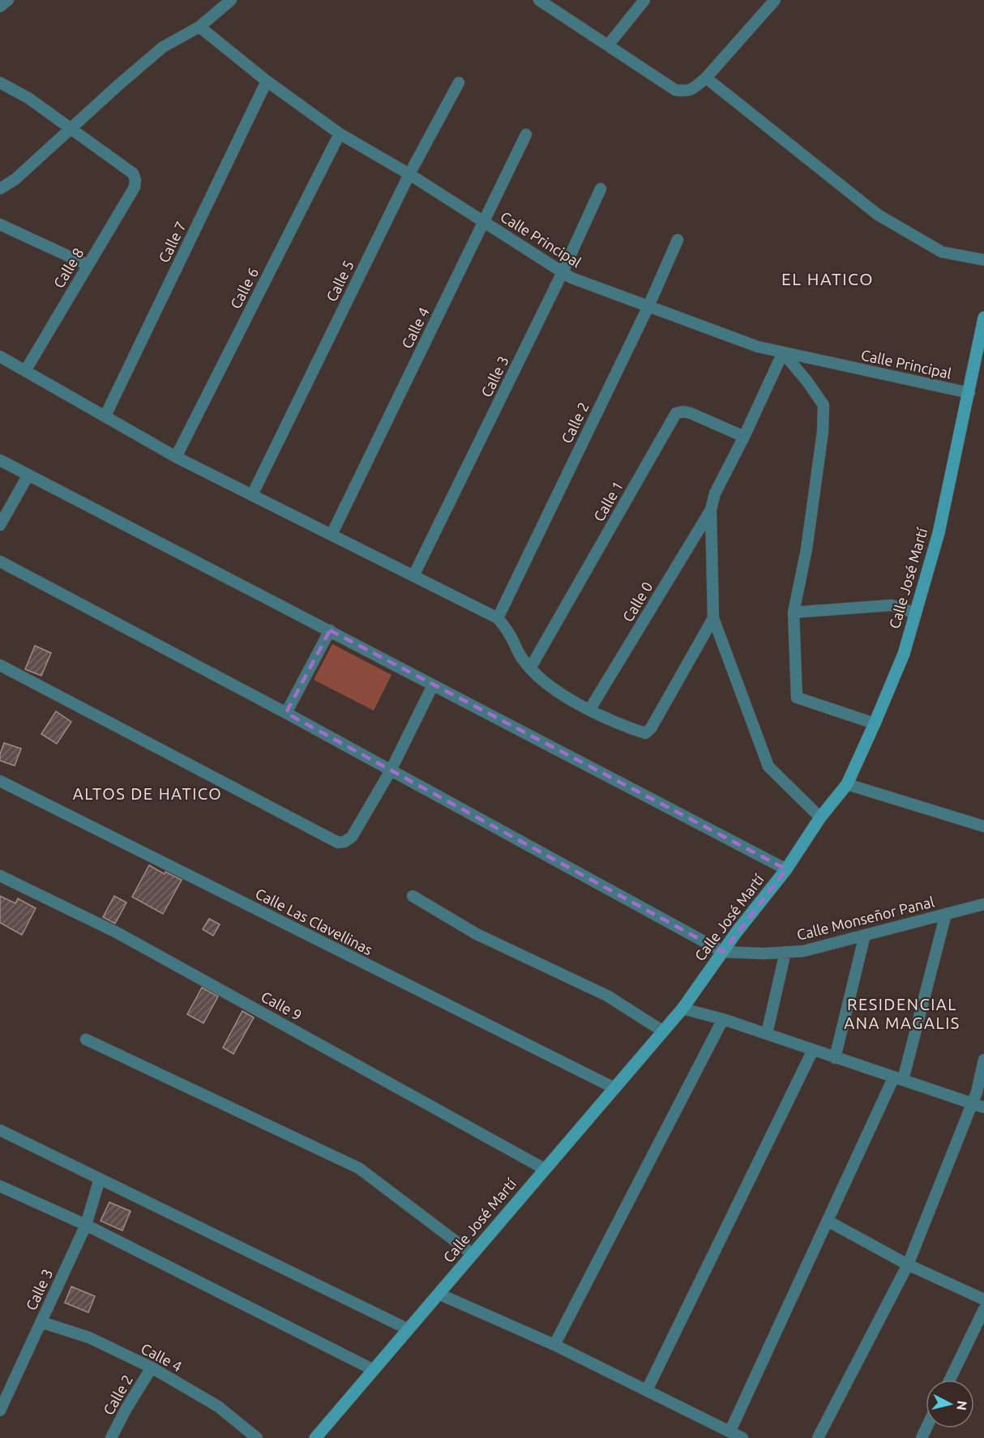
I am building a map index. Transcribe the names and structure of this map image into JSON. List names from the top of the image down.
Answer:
{
  "streets": {
    "main road": ["Calle José Martí"],
    "street": [
      "Calle Principal",
      "Calle 7",
      "Calle 8",
      "Calle 5",
      "Calle 6",
      "Calle 4",
      "Calle 3",
      "Calle 2",
      "Calle 1",
      "Calle 0",
      "Calle Monseñor Panal",
      "Calle Las Clavellinas",
      "Calle 9"
    ]
  },
  "crossings": [
    ["Calle Principal", "Calle 7"],
    ["Calle Principal", "Calle 5"],
    ["Calle Principal", "Calle 6"],
    ["Calle Principal", "Calle 4"],
    ["Calle Principal", "Calle 3"],
    ["Calle Principal", "Calle 2"],
    ["Calle Principal", "Calle José Martí"],
    ["Calle 4", "Calle 3"],
    ["Calle 4", "Calle 2"],
    ["Calle José Martí", "Calle Monseñor Panal"],
    ["Calle José Martí", "Calle Las Clavellinas"],
    ["Calle José Martí", "Calle 9"]
  ],
  "districts": ["EL HATICO", "ALTOS DE HATICO", "RESIDENCIAL ANA MAGALIS"],
  "north": "right"
}
